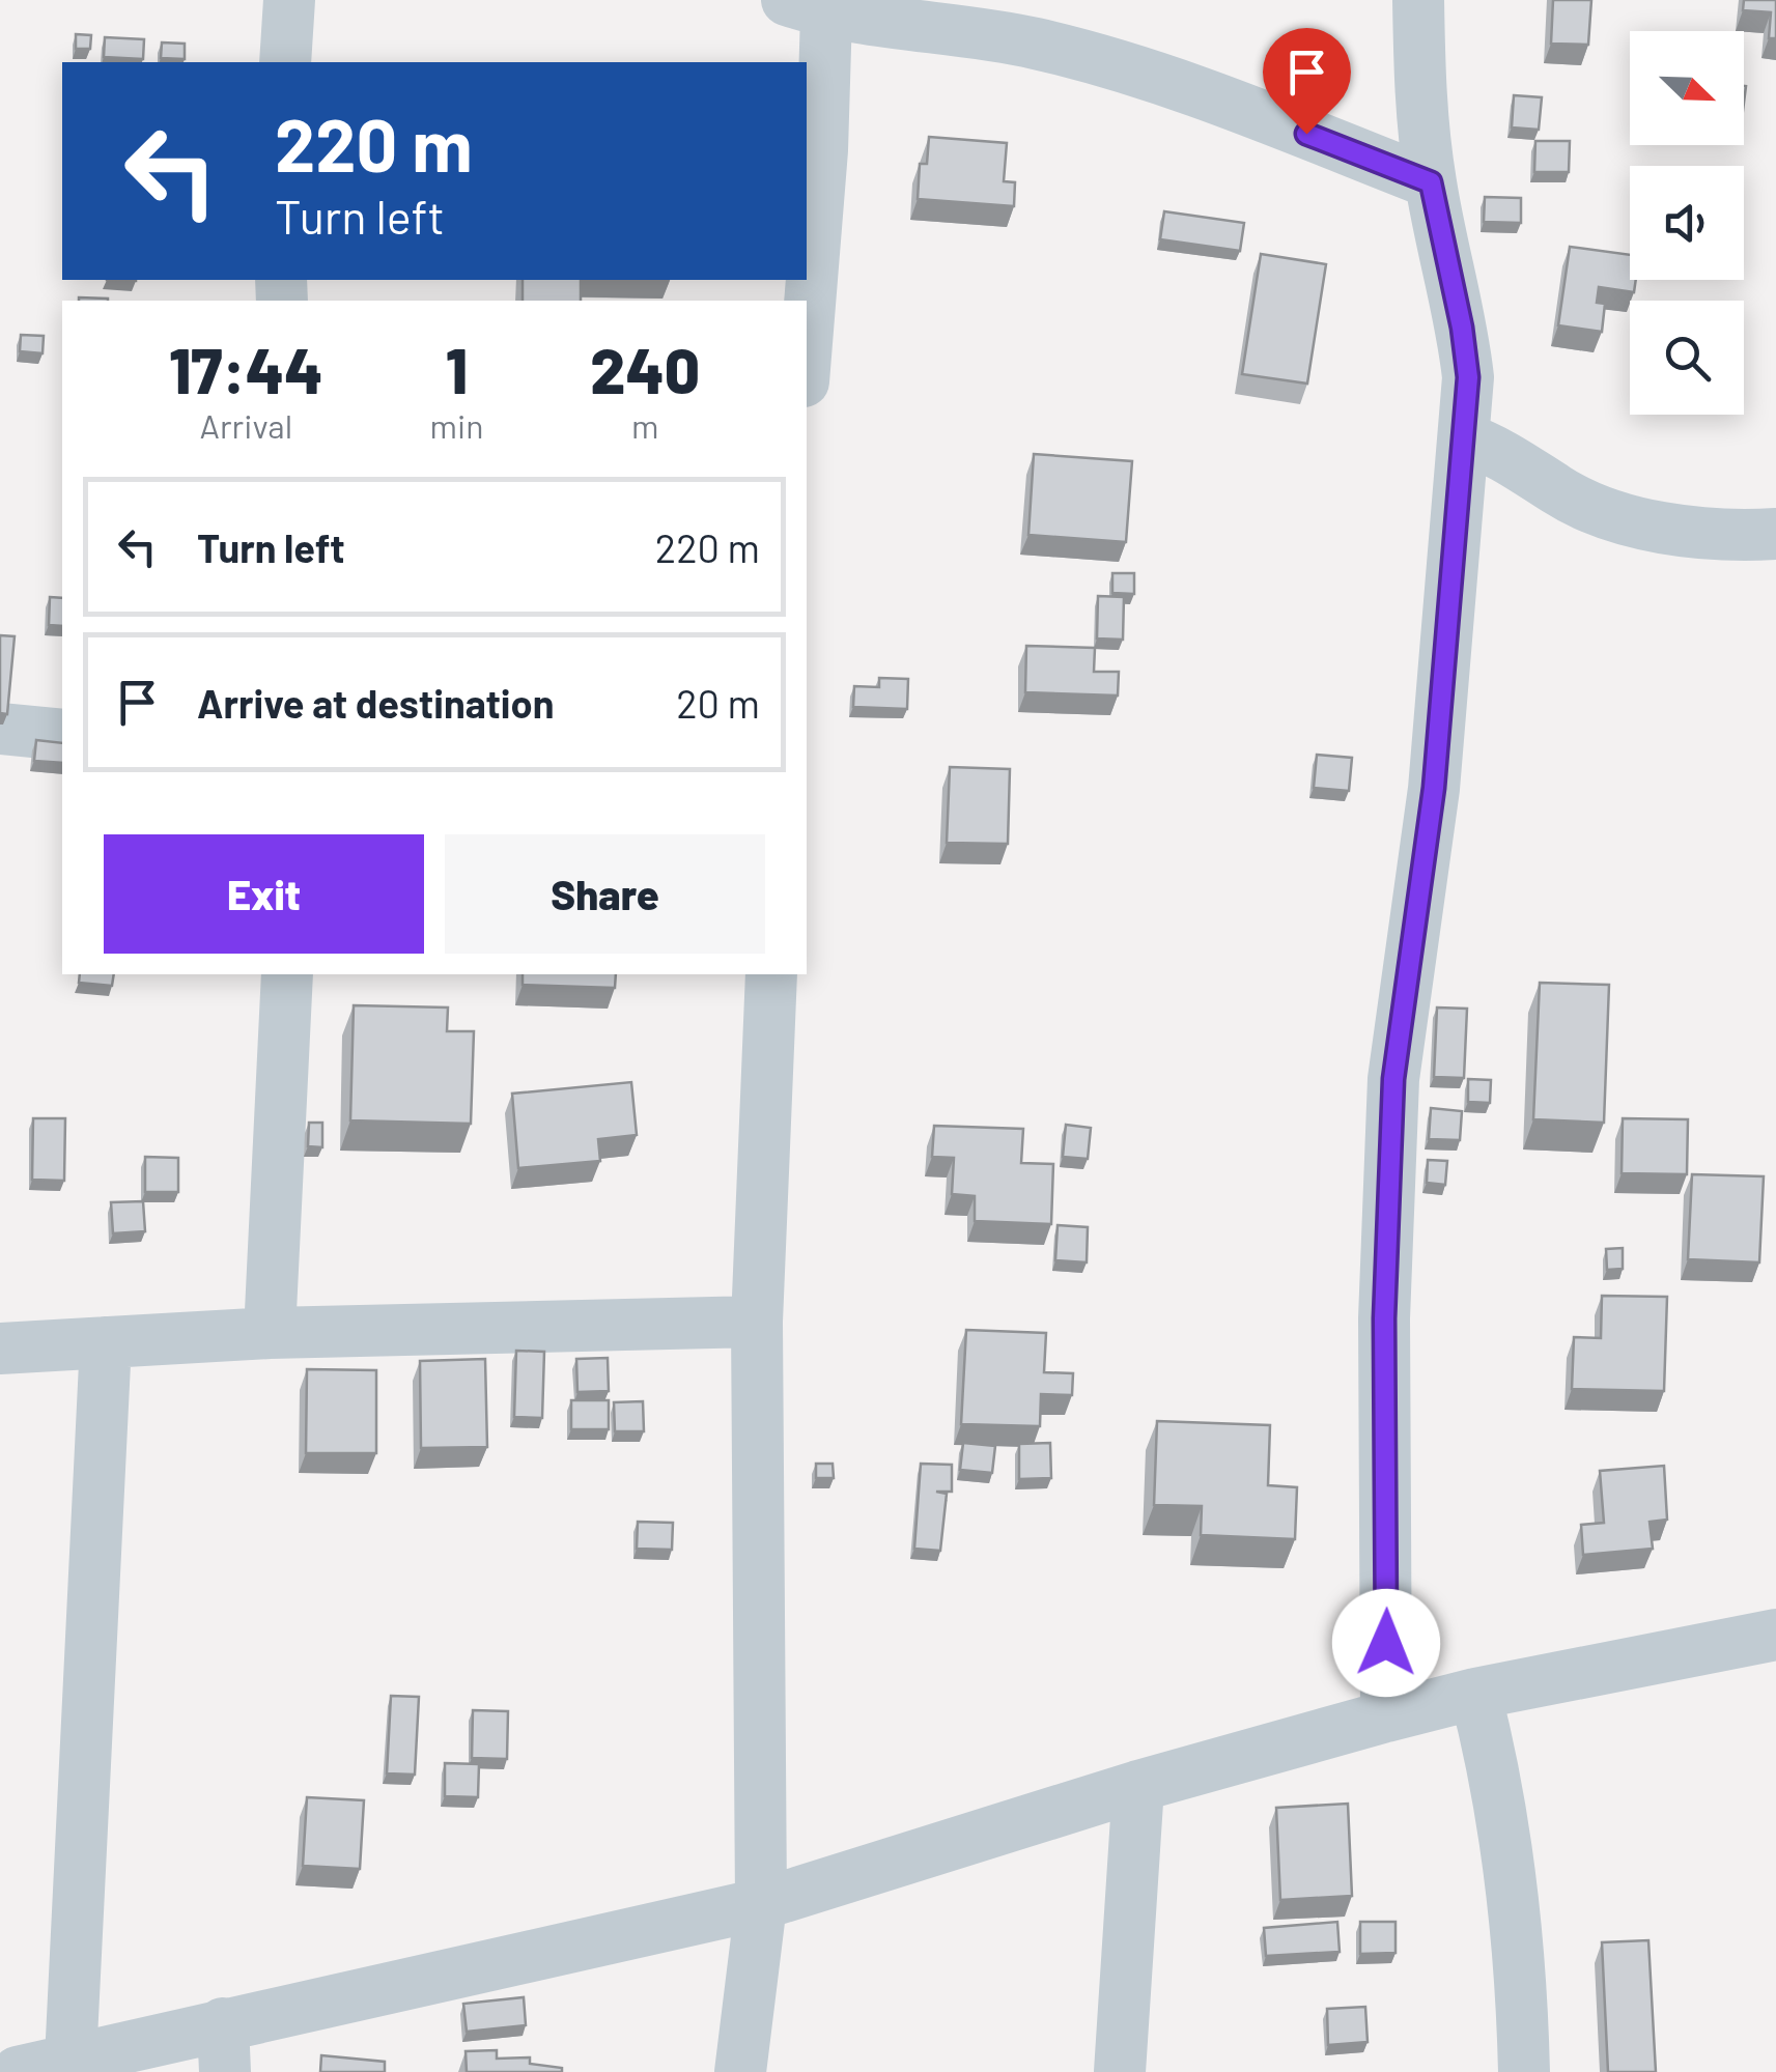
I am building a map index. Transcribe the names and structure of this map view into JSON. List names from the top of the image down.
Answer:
{
  "north": "bottom right",
  "page": {
    "turn": ["220 m", "Turn left"],
    "eta": [
      "17:44",
      "Arrival",
      "1",
      "min",
      "240",
      "m"
    ],
    "list": [
      {
        "name": "Turn left",
        "value": "220 m"
      },
      {
        "name": "Arrive at destination",
        "value": "20 m"
      }
    ],
    "buttons": ["Exit", "Share"]
  }
}
